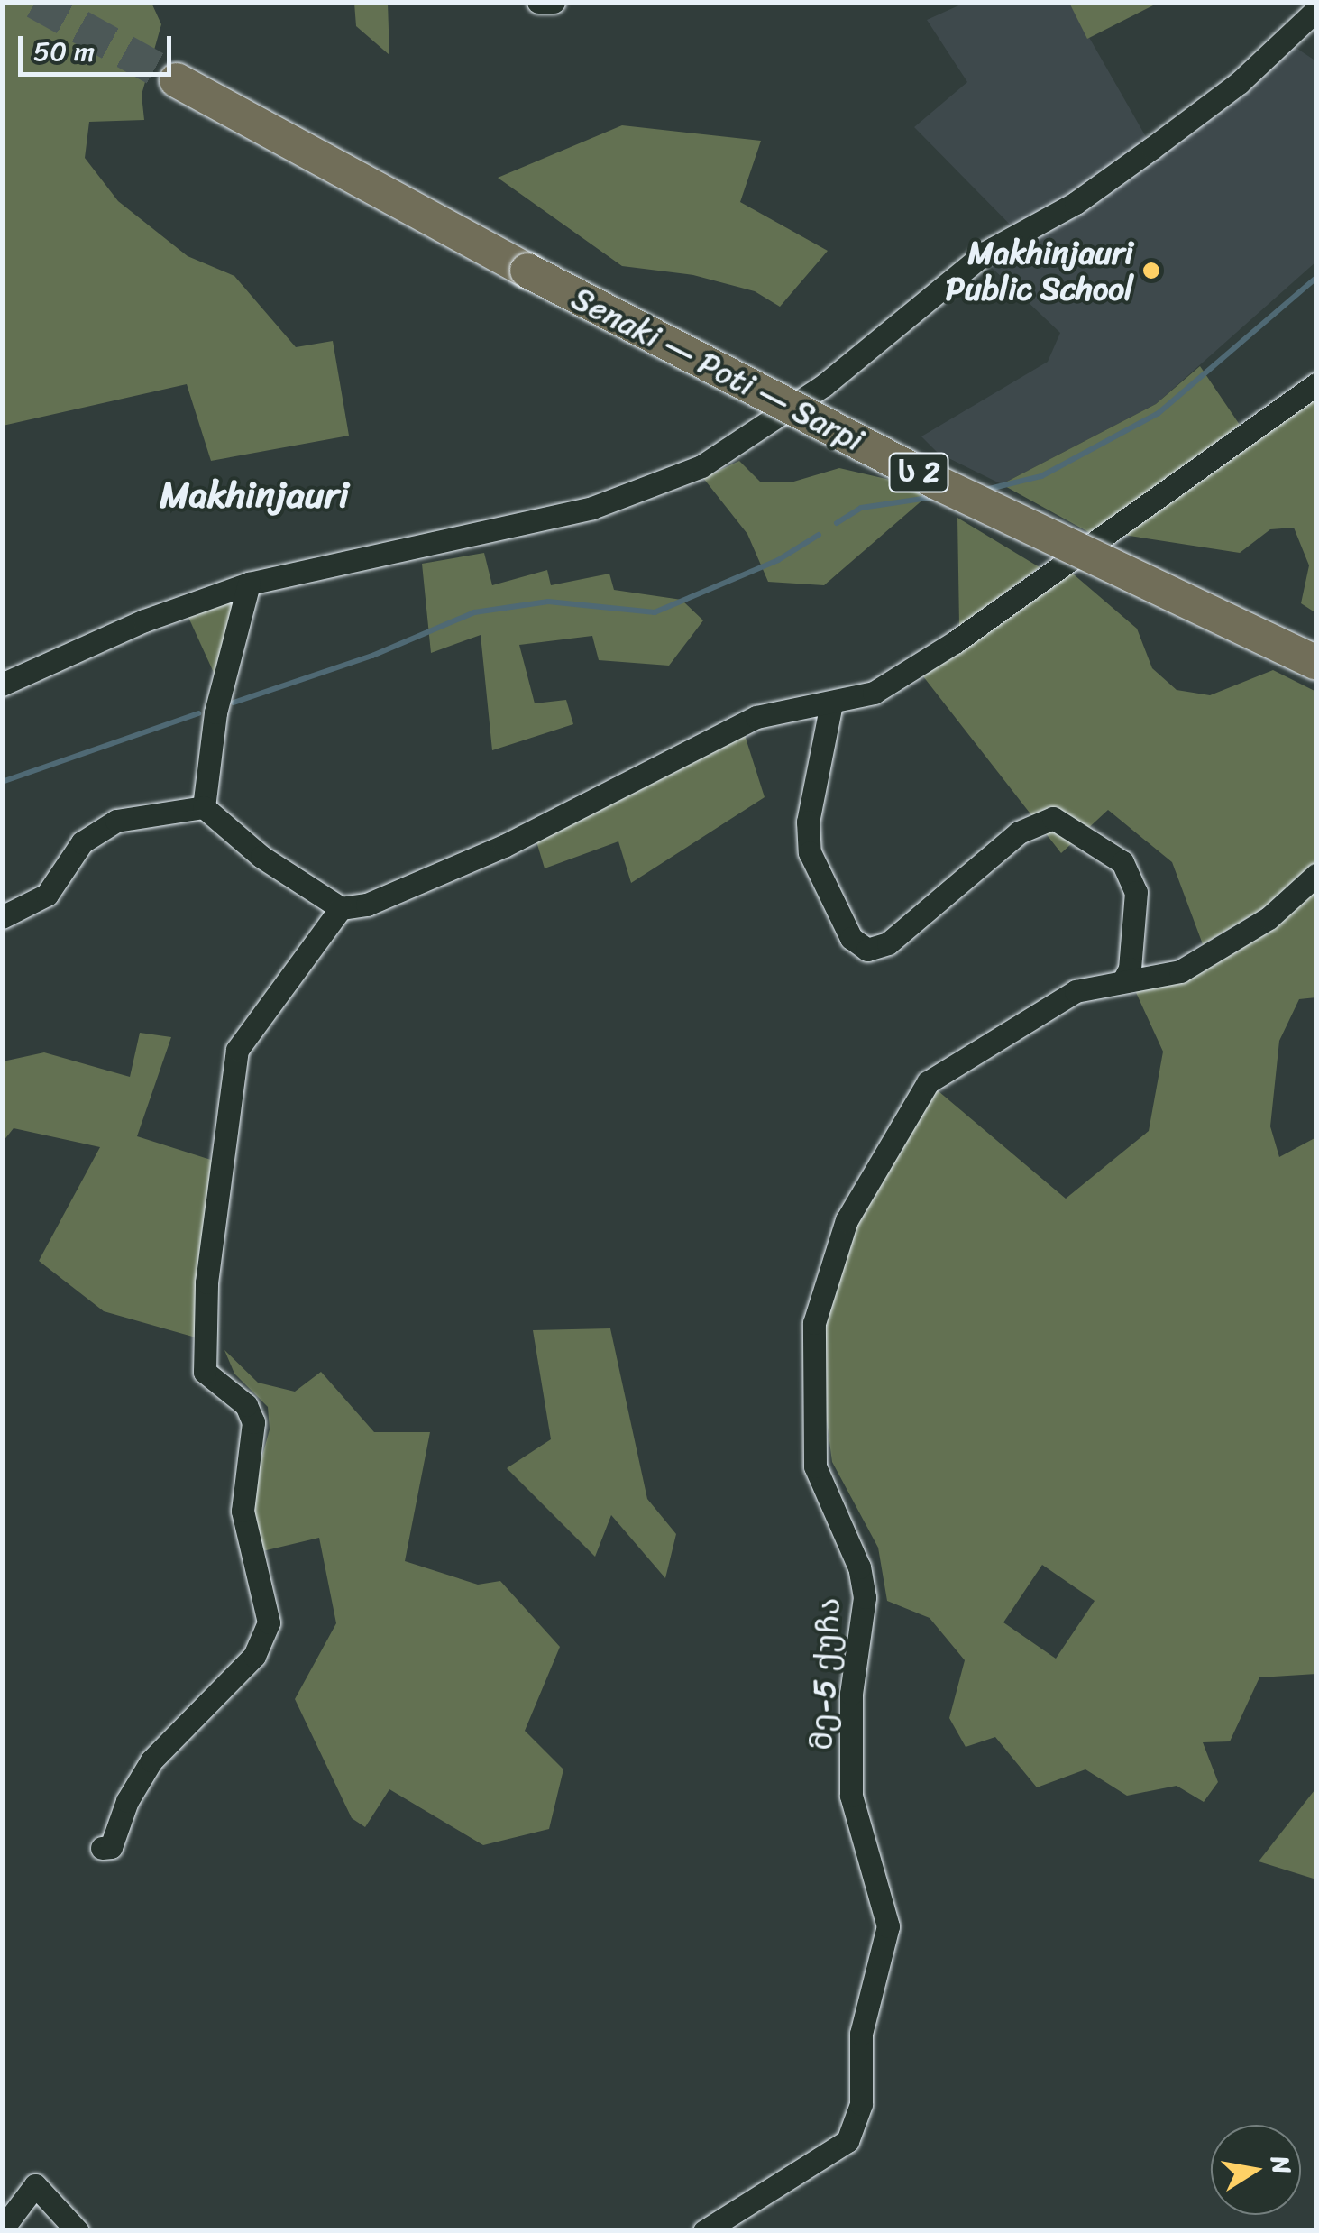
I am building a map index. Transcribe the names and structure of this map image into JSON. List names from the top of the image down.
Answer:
{
  "streets": {
    "highway": ["Senaki — Poti — Sarpi", "ს 2"],
    "street": ["მე-5 ქუჩა"]
  },
  "districts": ["Makhinjauri"],
  "places": ["Makhinjauri Public School"],
  "scale_bar": "50 m",
  "north": "right"
}
